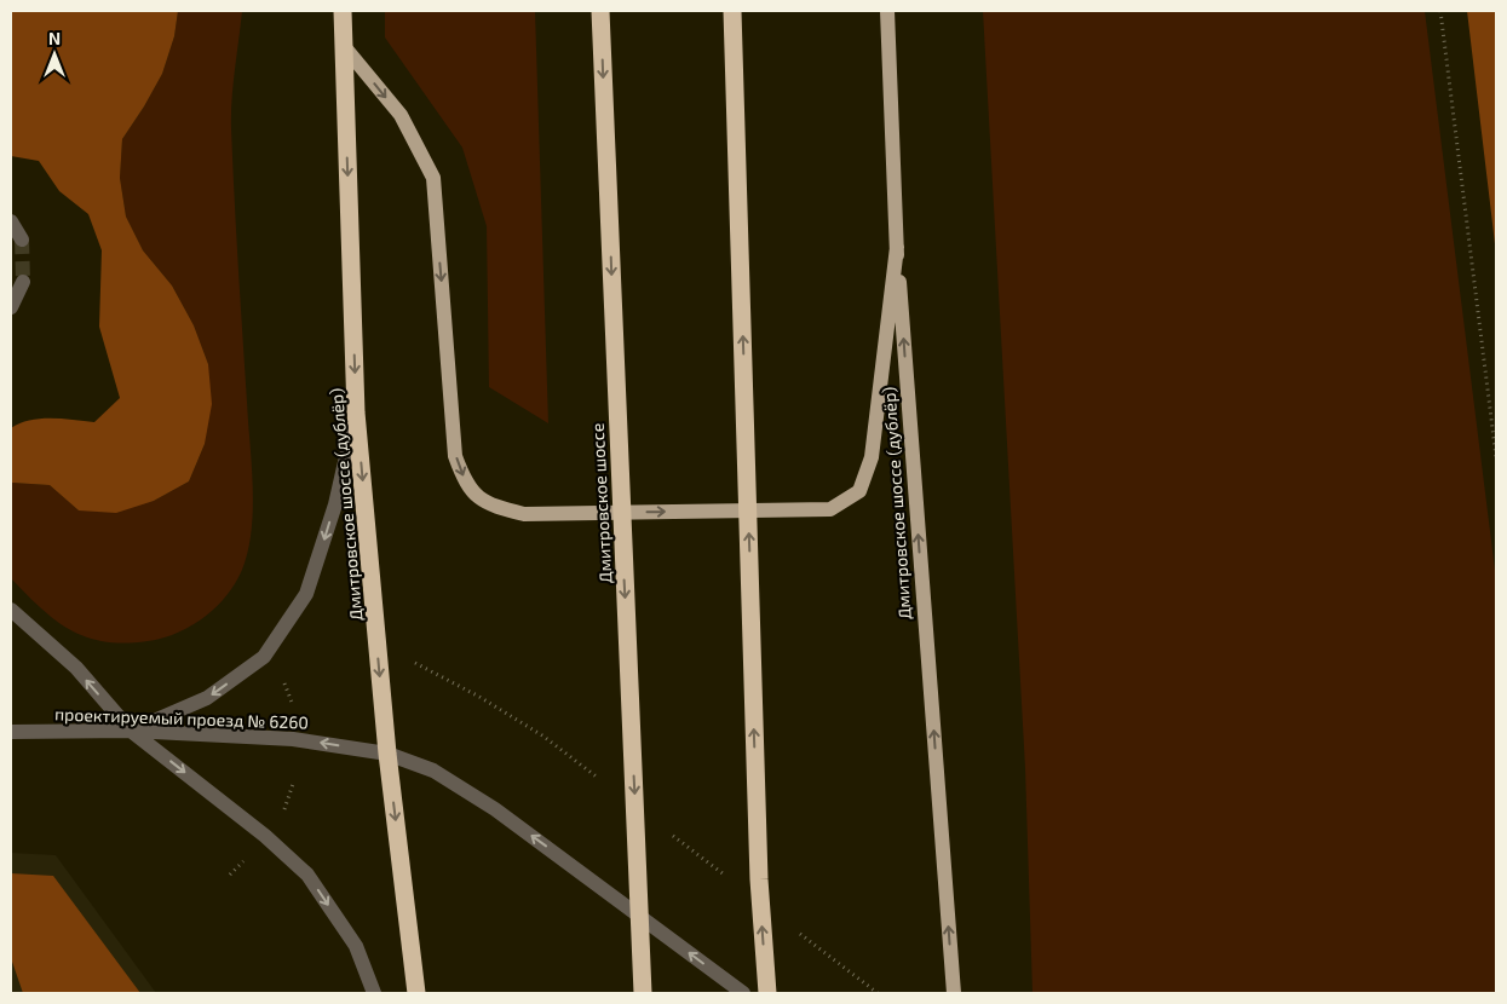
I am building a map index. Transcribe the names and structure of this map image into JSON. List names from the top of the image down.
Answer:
{
  "streets": {
    "highway": ["Дмитровское шоссе", "Дмитровское шоссе (дублёр)"],
    "street": ["проектируемый проезд № 6260"]
  },
  "crossings": [
    ["Дмитровское шоссе (дублёр)", "проектируемый проезд № 6260"]
  ],
  "one_way": ["проектируемый проезд № 6260"],
  "north": "top"
}
